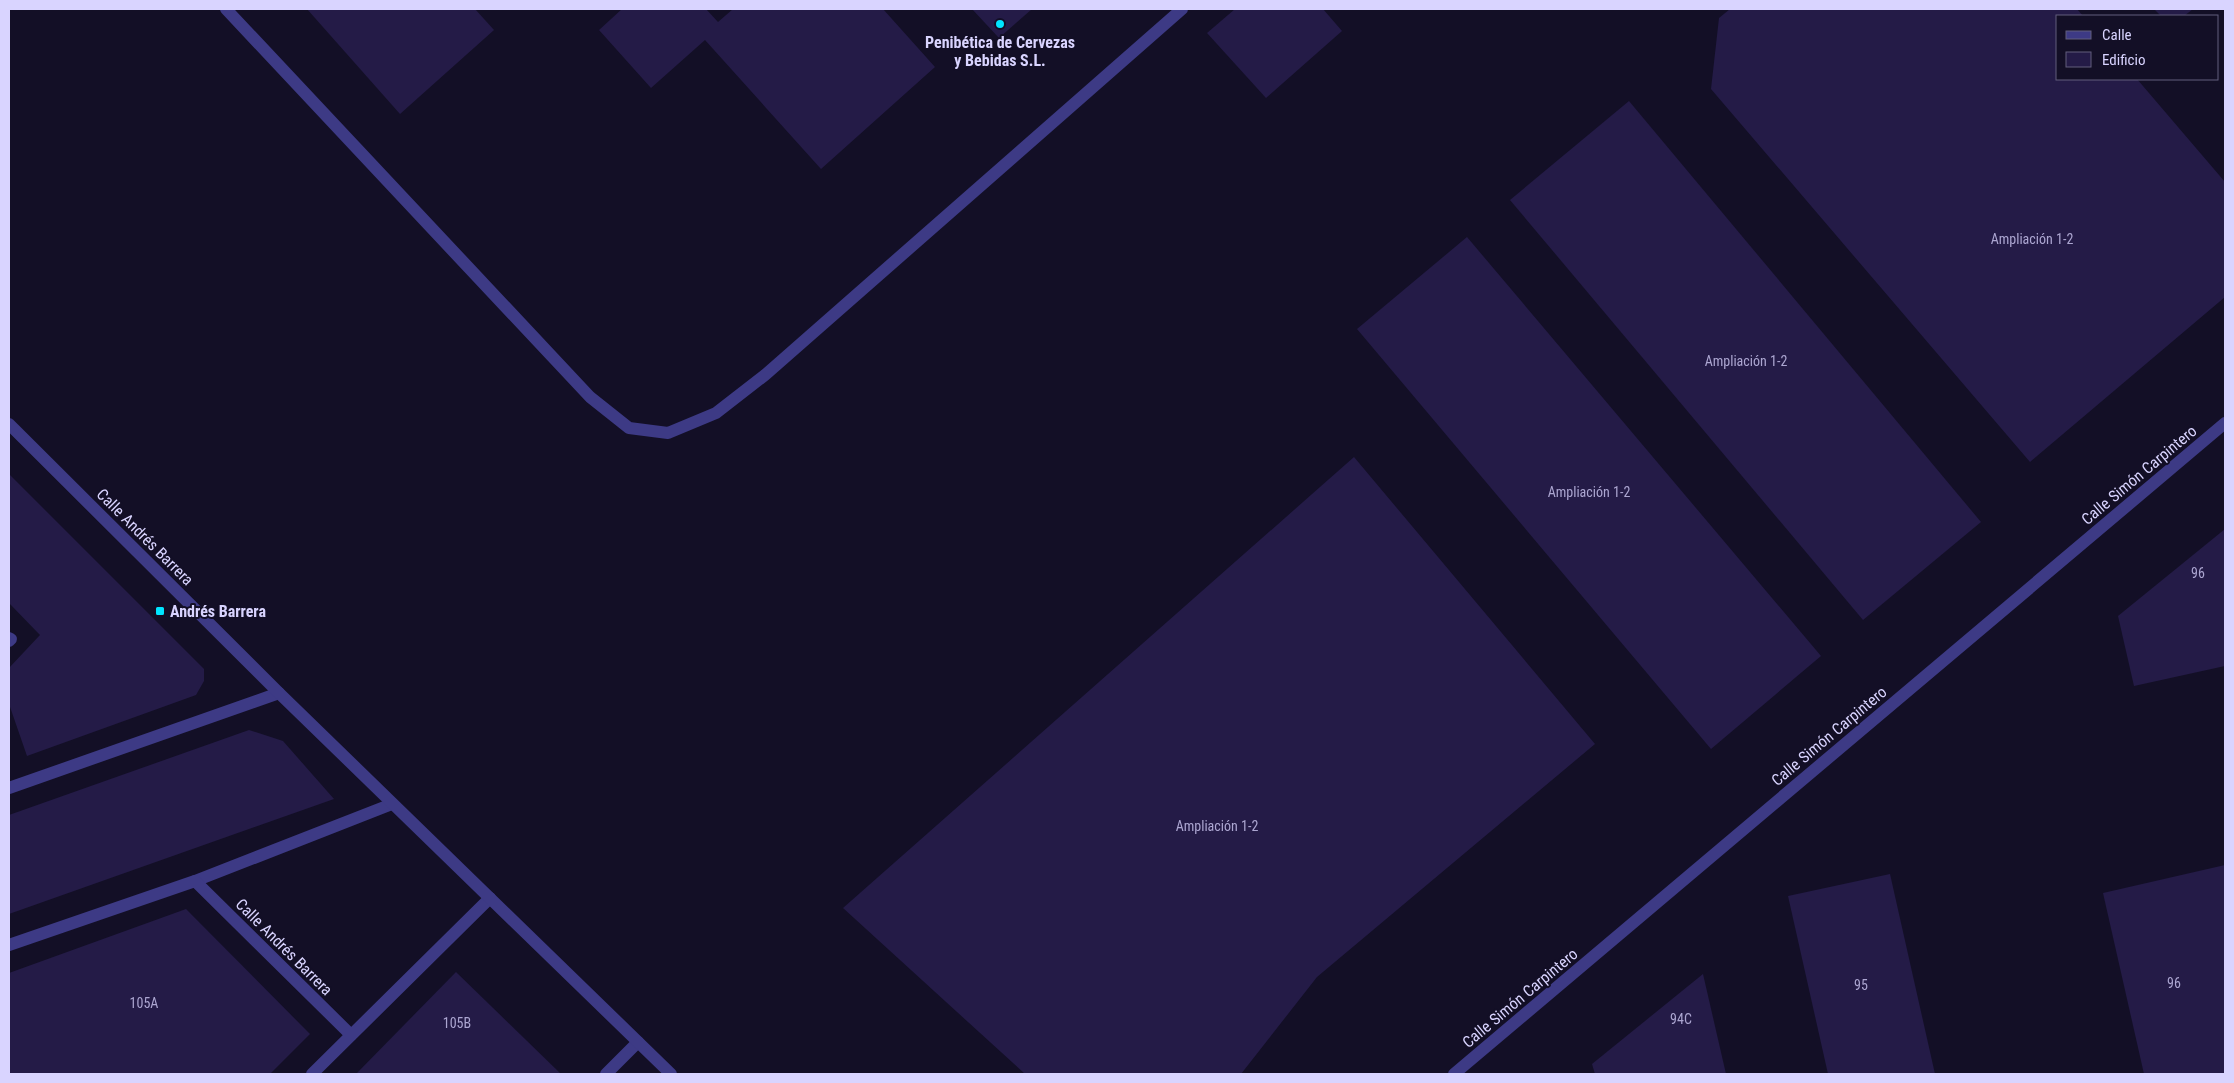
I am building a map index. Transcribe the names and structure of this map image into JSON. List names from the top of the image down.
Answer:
{
  "streets": {
    "street": ["Calle Simón Carpintero", "Calle Andrés Barrera"]
  },
  "places": {
    "other": ["Penibética de Cervezas y Bebidas S.L."],
    "transit": ["Andrés Barrera"]
  },
  "house_numbers": [
    "Ampliación 1-2",
    "Ampliación 1-2",
    "Ampliación 1-2",
    "96",
    "Ampliación 1-2",
    "96",
    "95",
    "105A",
    "94C",
    "105B"
  ],
  "legend": ["Calle", "Edificio"]
}
